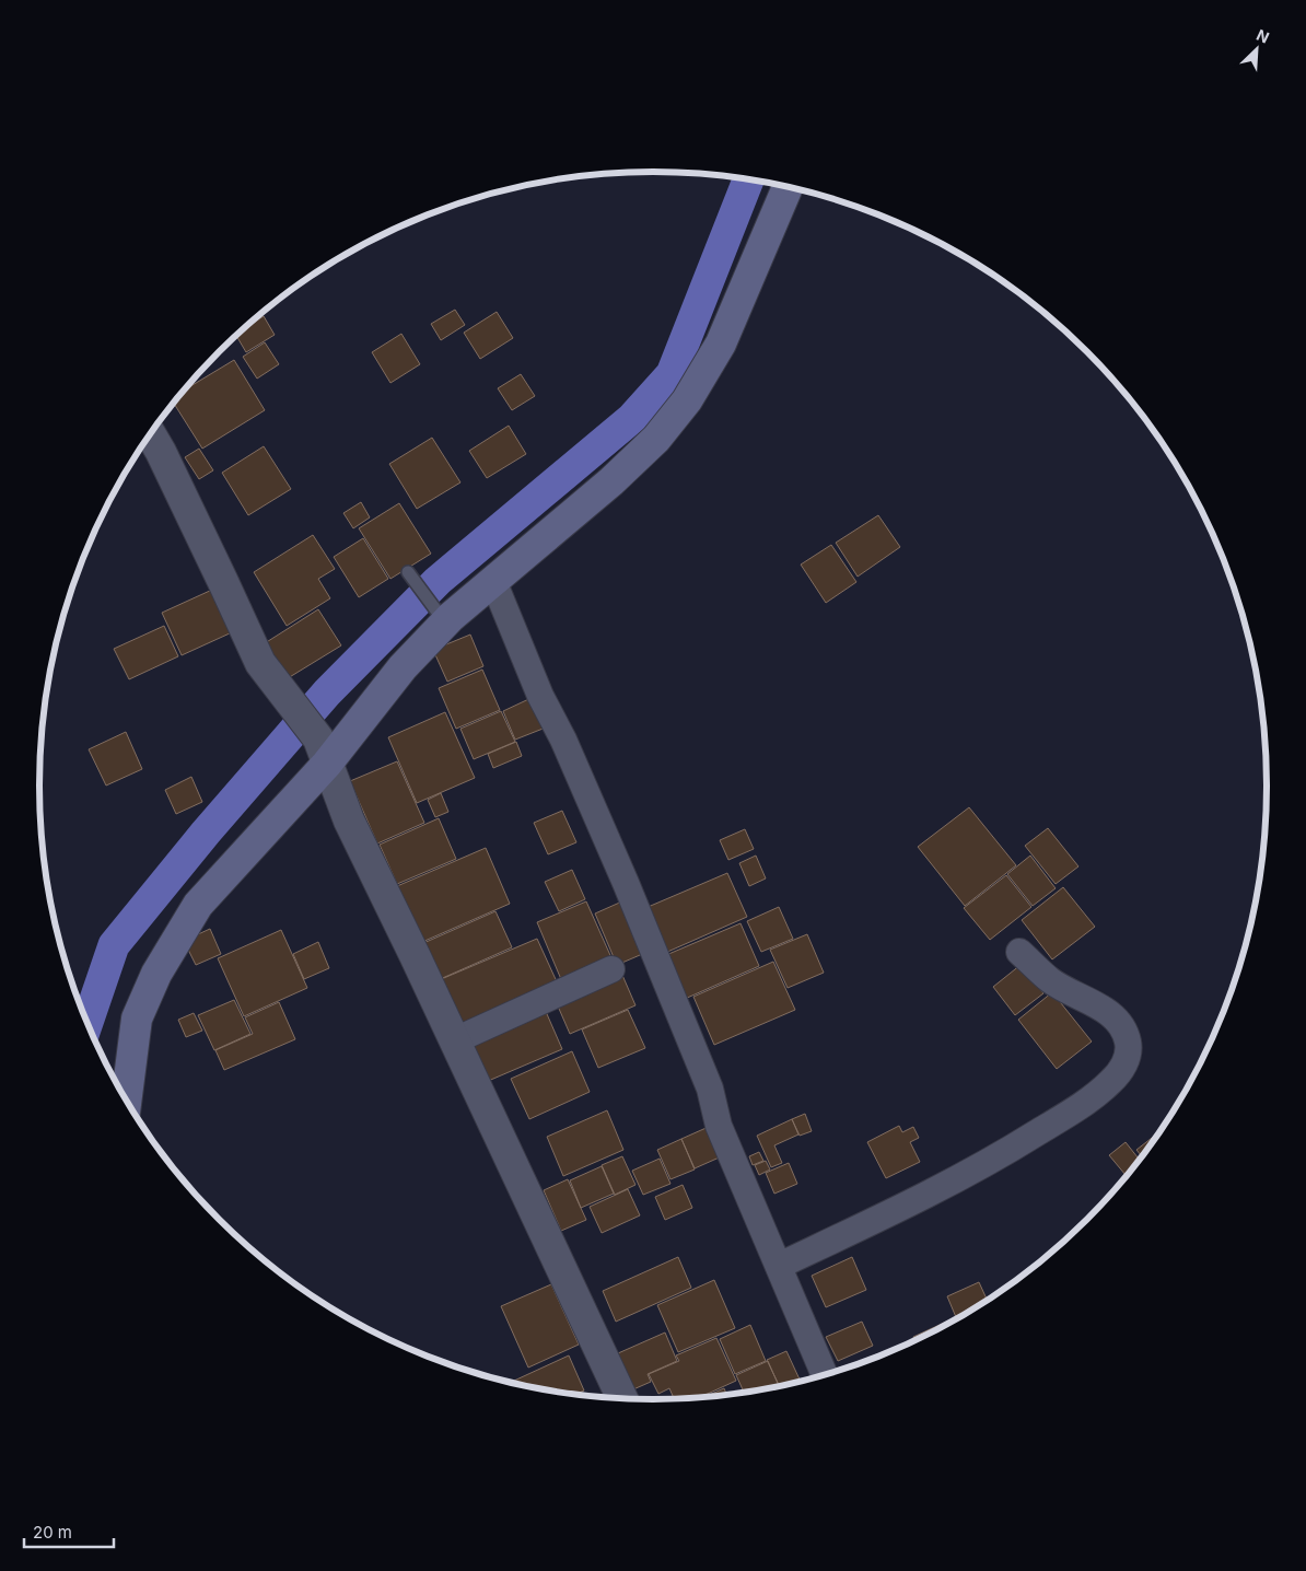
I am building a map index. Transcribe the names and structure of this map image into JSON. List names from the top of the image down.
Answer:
{
  "scale_bar": "20 m",
  "north": "top right"
}
